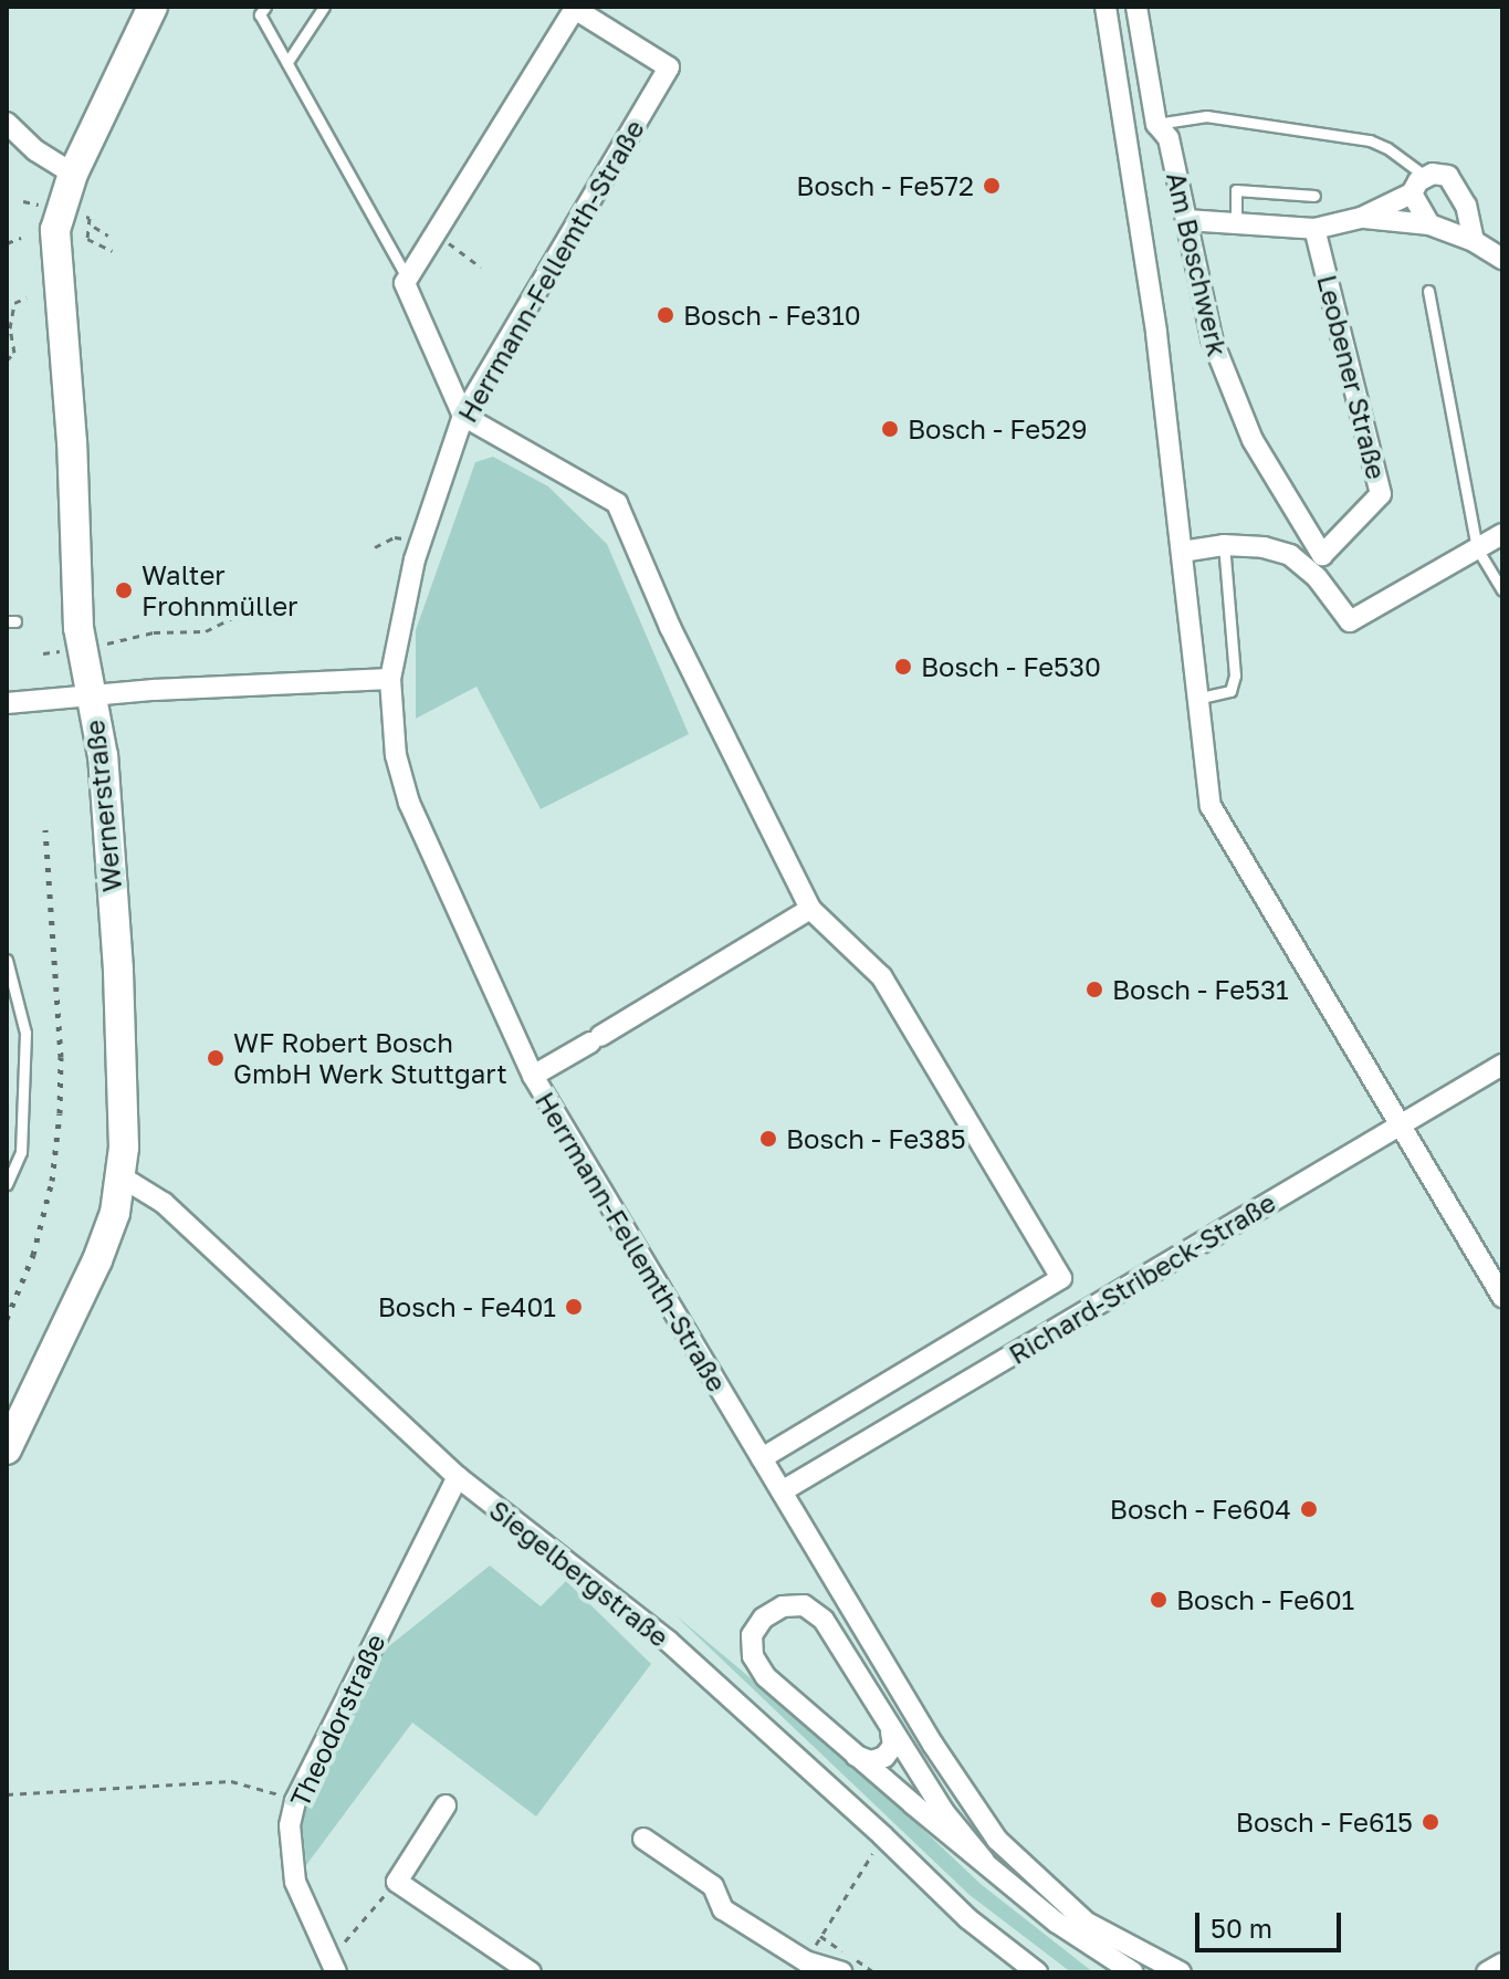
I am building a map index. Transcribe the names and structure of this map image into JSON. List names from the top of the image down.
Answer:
{
  "streets": {
    "main road": ["Wernerstraße"],
    "street": [
      "Am Boschwerk",
      "Herrmann-Fellemth-Straße",
      "Leobener Straße",
      "Richard-Stribeck-Straße",
      "Siegelbergstraße",
      "Theodorstraße"
    ]
  },
  "crossings": [
    ["Am Boschwerk", "Leobener Straße"],
    ["Herrmann-Fellemth-Straße", "Richard-Stribeck-Straße"],
    ["Wernerstraße", "Siegelbergstraße"],
    ["Siegelbergstraße", "Theodorstraße"]
  ],
  "places": [
    "Bosch - Fe572",
    "Bosch - Fe310",
    "Bosch - Fe529",
    "Walter Frohnmüller",
    "Bosch - Fe530",
    "Bosch - Fe531",
    "WF Robert Bosch GmbH Werk Stuttgart",
    "Bosch - Fe385",
    "Bosch - Fe401",
    "Bosch - Fe604",
    "Bosch - Fe601",
    "Bosch - Fe615"
  ],
  "scale_bar": "50 m"
}
